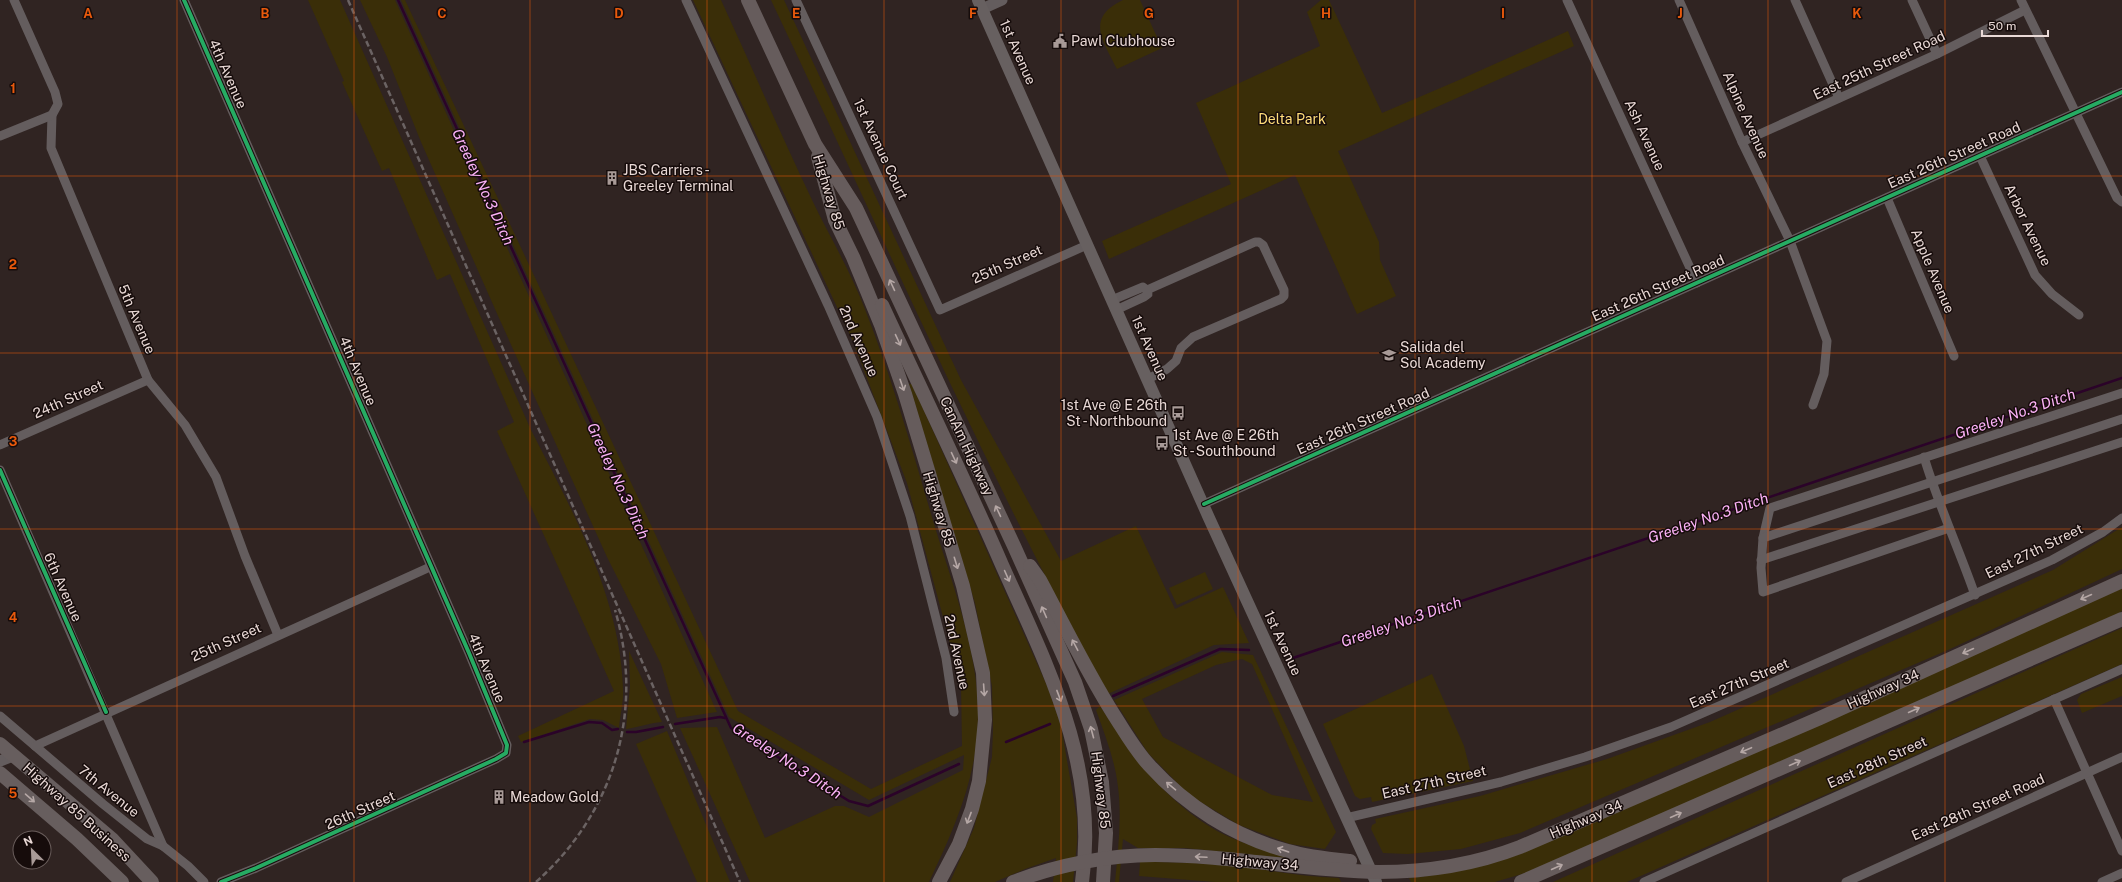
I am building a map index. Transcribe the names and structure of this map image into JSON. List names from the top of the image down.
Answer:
{
  "streets": {
    "highway": ["Highway 85", "CanAm Highway", "Highway 34"],
    "main road": ["1st Avenue", "Highway 85 Business"],
    "street": [
      "East 25th Street Road",
      "4th Avenue",
      "Alpine Avenue",
      "Ash Avenue",
      "1st Avenue Court",
      "East 26th Street Road",
      "Arbor Avenue",
      "25th Street",
      "Apple Avenue",
      "5th Avenue",
      "2nd Avenue",
      "24th Street",
      "East 27th Street",
      "6th Avenue",
      "East 28th Street",
      "7th Avenue",
      "East 28th Street Road",
      "26th Street"
    ]
  },
  "crossings": [
    ["1st Avenue", "East 26th Street Road"],
    ["1st Avenue", "25th Street"],
    ["1st Avenue", "East 27th Street"],
    ["East 25th Street Road", "Alpine Avenue"],
    ["4th Avenue", "25th Street"],
    ["4th Avenue", "26th Street"],
    ["Alpine Avenue", "East 26th Street Road"],
    ["Ash Avenue", "East 26th Street Road"],
    ["1st Avenue Court", "25th Street"],
    ["East 26th Street Road", "Arbor Avenue"],
    ["East 26th Street Road", "Apple Avenue"],
    ["Highway 85", "CanAm Highway"],
    ["25th Street", "5th Avenue"],
    ["25th Street", "6th Avenue"],
    ["25th Street", "7th Avenue"],
    ["5th Avenue", "24th Street"],
    ["6th Avenue", "7th Avenue"]
  ],
  "water": ["Greeley No.3 Ditch"],
  "parks": ["Delta Park"],
  "places": {
    "public building": ["Pawl Clubhouse"],
    "building": ["JBS Carriers - Greeley Terminal", "Meadow Gold"],
    "school or university": ["Salida del Sol Academy"],
    "bus stop": ["1st Ave @ E 26th St - Northbound", "1st Ave @ E 26th St - Southbound"]
  },
  "scale_bar": "50 m",
  "north": "top left",
  "grid": {
    "columns": [
      "A",
      "B",
      "C",
      "D",
      "E",
      "F",
      "G",
      "H",
      "I",
      "J",
      "K"
    ],
    "rows": [
      "1",
      "2",
      "3",
      "4",
      "5"
    ]
  }
}
